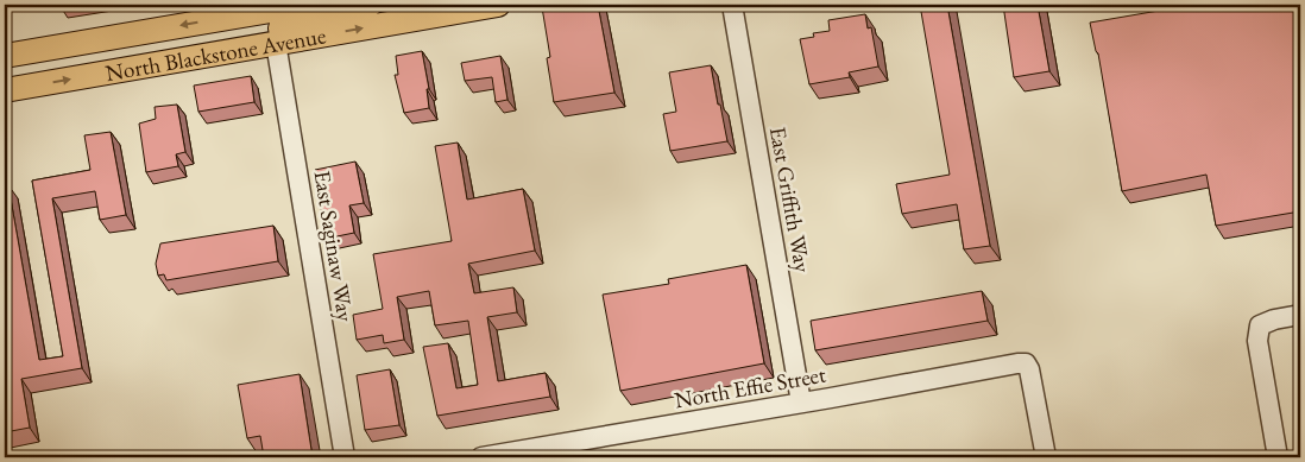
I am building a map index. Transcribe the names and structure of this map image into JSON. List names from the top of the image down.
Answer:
{
  "streets": {
    "main road": ["North Blackstone Avenue"],
    "street": ["East Griffith Way", "East Saginaw Way", "North Effie Street"]
  },
  "crossings": [
    ["North Blackstone Avenue", "East Saginaw Way"],
    ["East Griffith Way", "North Effie Street"]
  ]
}
